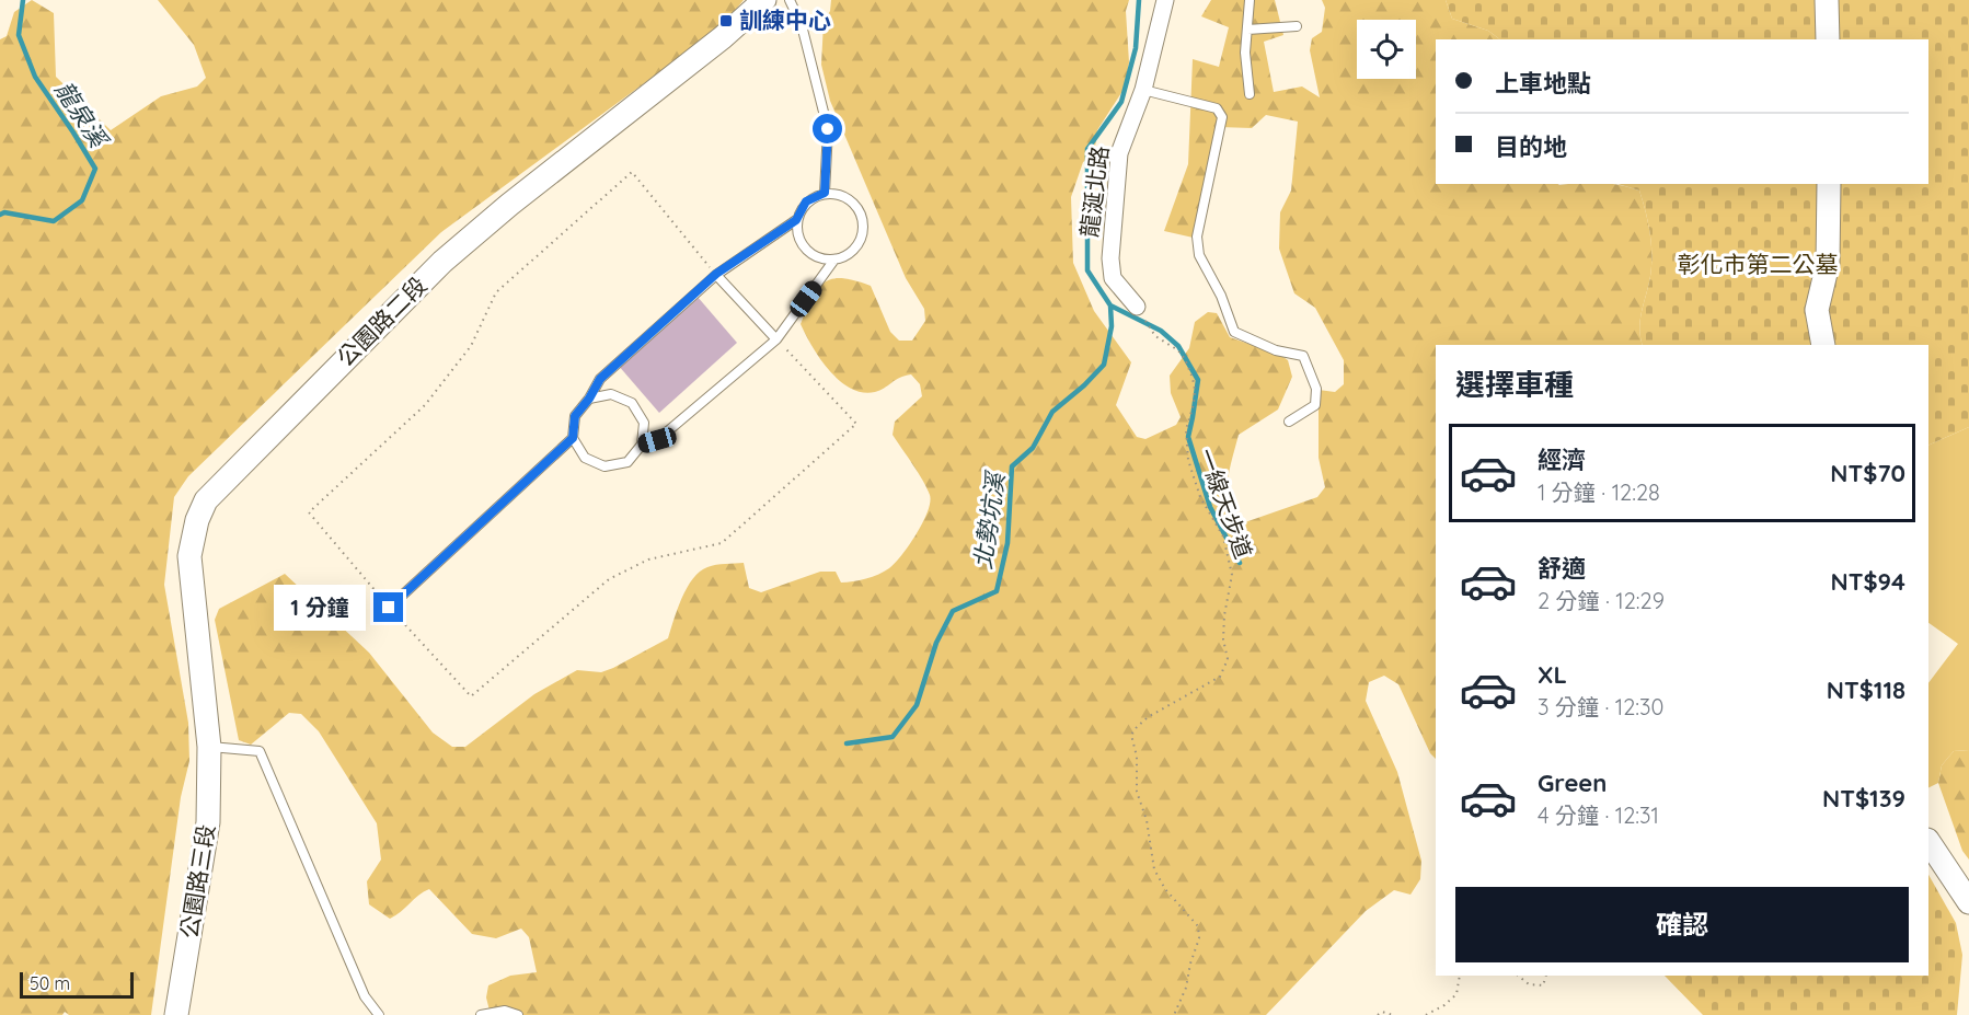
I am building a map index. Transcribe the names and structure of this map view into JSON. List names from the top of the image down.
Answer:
{
  "streets": {
    "main road": ["公園路二段", "公園路三段"],
    "street": ["龍涎北路"],
    "path": ["一線天步道"]
  },
  "crossings": [
    ["龍涎北路", "一線天步道"],
    ["公園路二段", "公園路三段"]
  ],
  "water": ["龍泉溪", "北勢坑溪"],
  "parks": ["彰化市第二公墓"],
  "places": {
    "transit": ["訓練中心"]
  },
  "scale_bar": "50 m",
  "page": {
    "banner": ["上車地點", "目的地"],
    "heading": "選擇車種",
    "list": [
      {
        "name": "經濟",
        "note": "1 分鐘 · 12:28",
        "value": "NT$70"
      },
      {
        "name": "舒適",
        "note": "2 分鐘 · 12:29",
        "value": "NT$94"
      },
      {
        "name": "XL",
        "note": "3 分鐘 · 12:30",
        "value": "NT$118"
      },
      {
        "name": "Green",
        "note": "4 分鐘 · 12:31",
        "value": "NT$139"
      }
    ],
    "bubble": "1 分鐘",
    "buttons": "確認",
    "scale": "50 m"
  }
}
